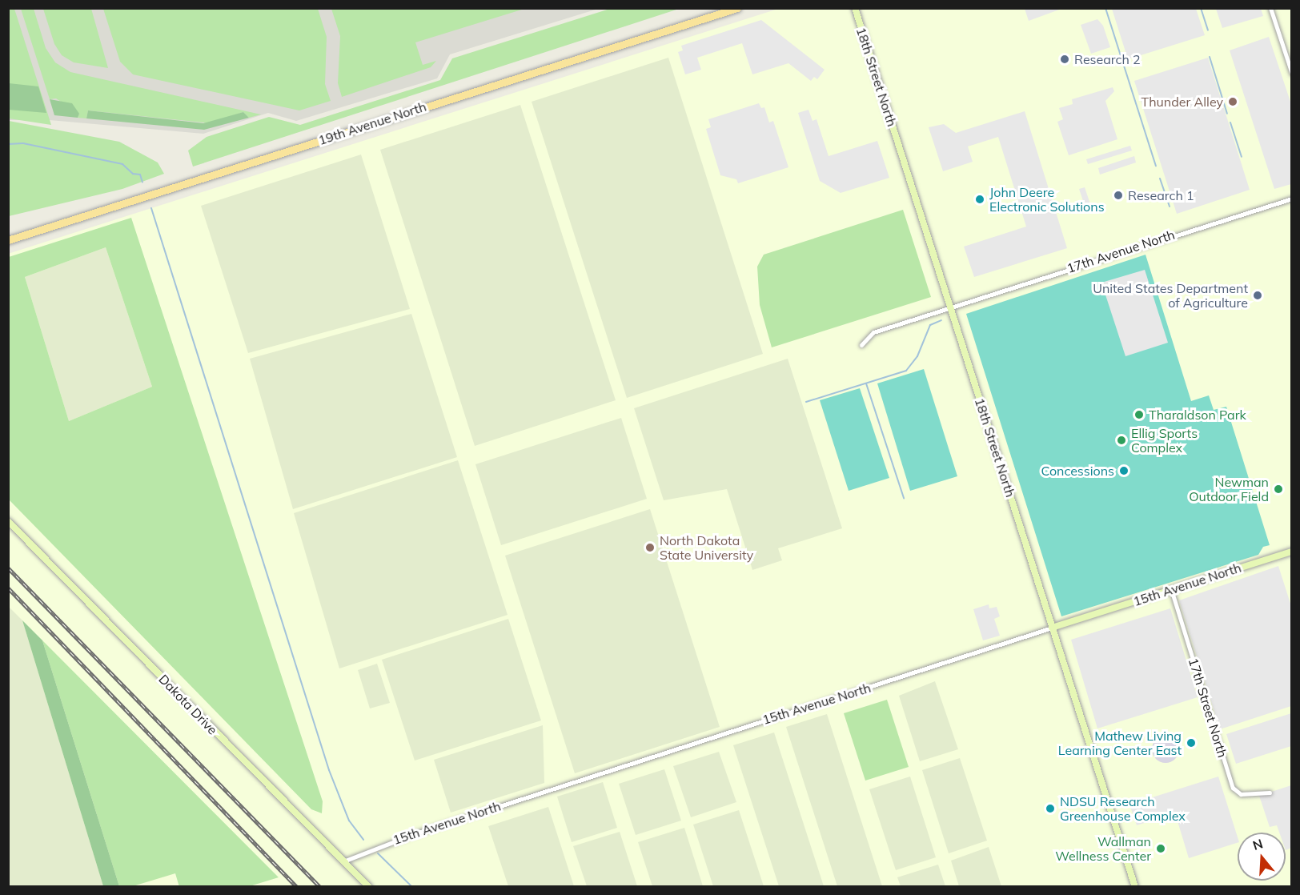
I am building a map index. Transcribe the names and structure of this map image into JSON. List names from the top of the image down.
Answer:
{
  "streets": {
    "main road": ["19th Avenue North"],
    "street": [
      "18th Street North",
      "17th Avenue North",
      "15th Avenue North",
      "Dakota Drive",
      "17th Street North"
    ]
  },
  "crossings": [
    ["18th Street North", "17th Avenue North"],
    ["18th Street North", "15th Avenue North"],
    ["15th Avenue North", "Dakota Drive"],
    ["15th Avenue North", "17th Street North"]
  ],
  "places": [
    "Research 2",
    "Thunder Alley",
    "Research 1",
    "John Deere Electronic Solutions",
    "United States Department of Agriculture",
    "Tharaldson Park",
    "Ellig Sports Complex",
    "Concessions",
    "Newman Outdoor Field",
    "North Dakota State University",
    "Mathew Living Learning Center East",
    "NDSU Research Greenhouse Complex",
    "Wallman Wellness Center"
  ],
  "north": "top"
}
